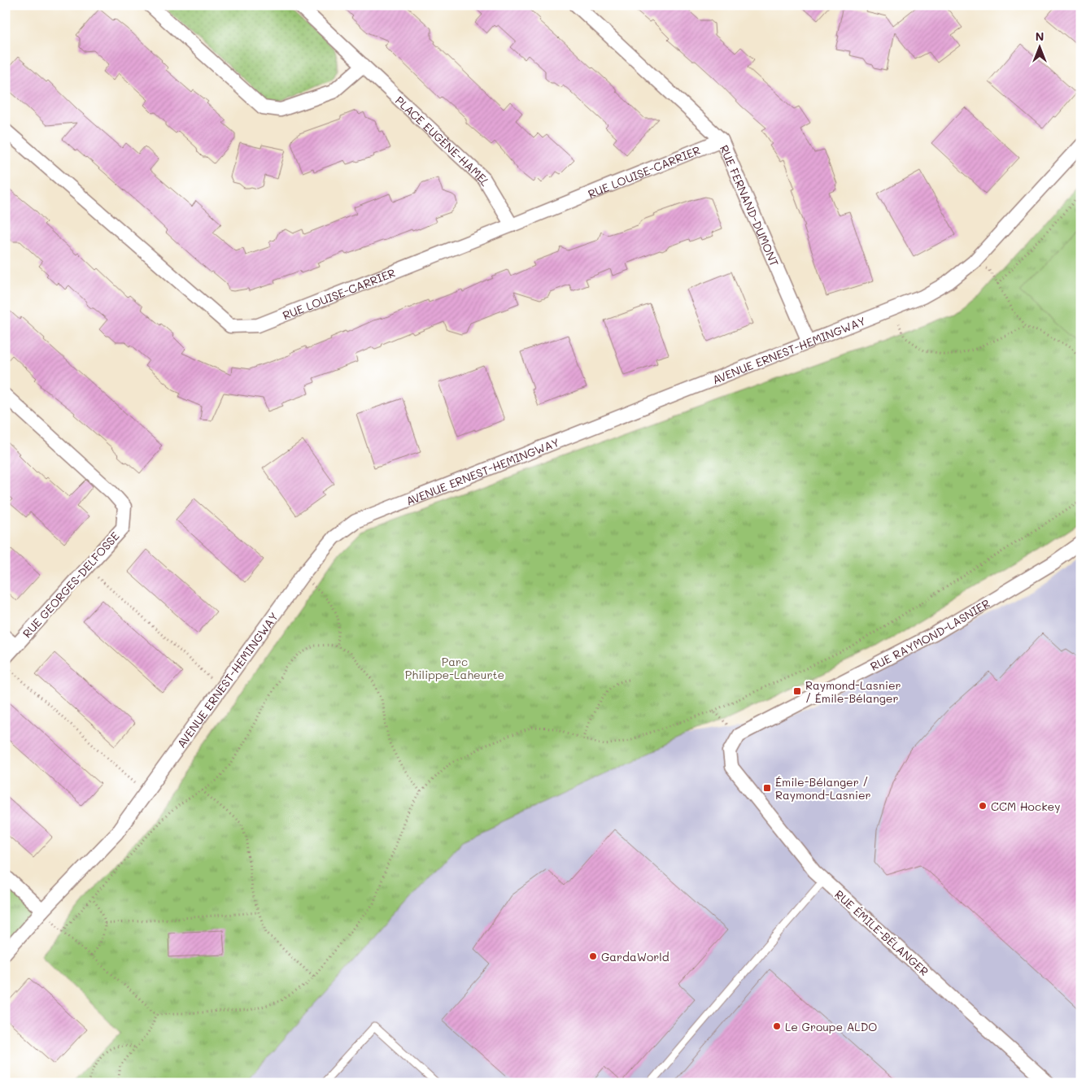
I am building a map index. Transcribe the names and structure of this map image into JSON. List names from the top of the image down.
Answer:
{
  "streets": {
    "street": [
      "PLACE EUGÈNE-HAMEL",
      "RUE LOUISE-CARRIER",
      "RUE FERNAND-DUMONT",
      "AVENUE ERNEST-HEMINGWAY",
      "RUE GEORGES-DELFOSSE",
      "RUE RAYMOND-LASNIER",
      "RUE ÉMILE-BÉLANGER"
    ]
  },
  "crossings": [
    ["PLACE EUGÈNE-HAMEL", "RUE LOUISE-CARRIER"],
    ["RUE LOUISE-CARRIER", "RUE FERNAND-DUMONT"],
    ["RUE FERNAND-DUMONT", "AVENUE ERNEST-HEMINGWAY"],
    ["RUE RAYMOND-LASNIER", "RUE ÉMILE-BÉLANGER"]
  ],
  "parks": ["Parc Philippe-Laheurte"],
  "places": {
    "transit": ["Raymond-Lasnier / Émile-Bélanger", "Émile-Bélanger / Raymond-Lasnier"],
    "other": ["CCM Hockey", "GardaWorld", "Le Groupe ALDO"]
  },
  "north": "top"
}
